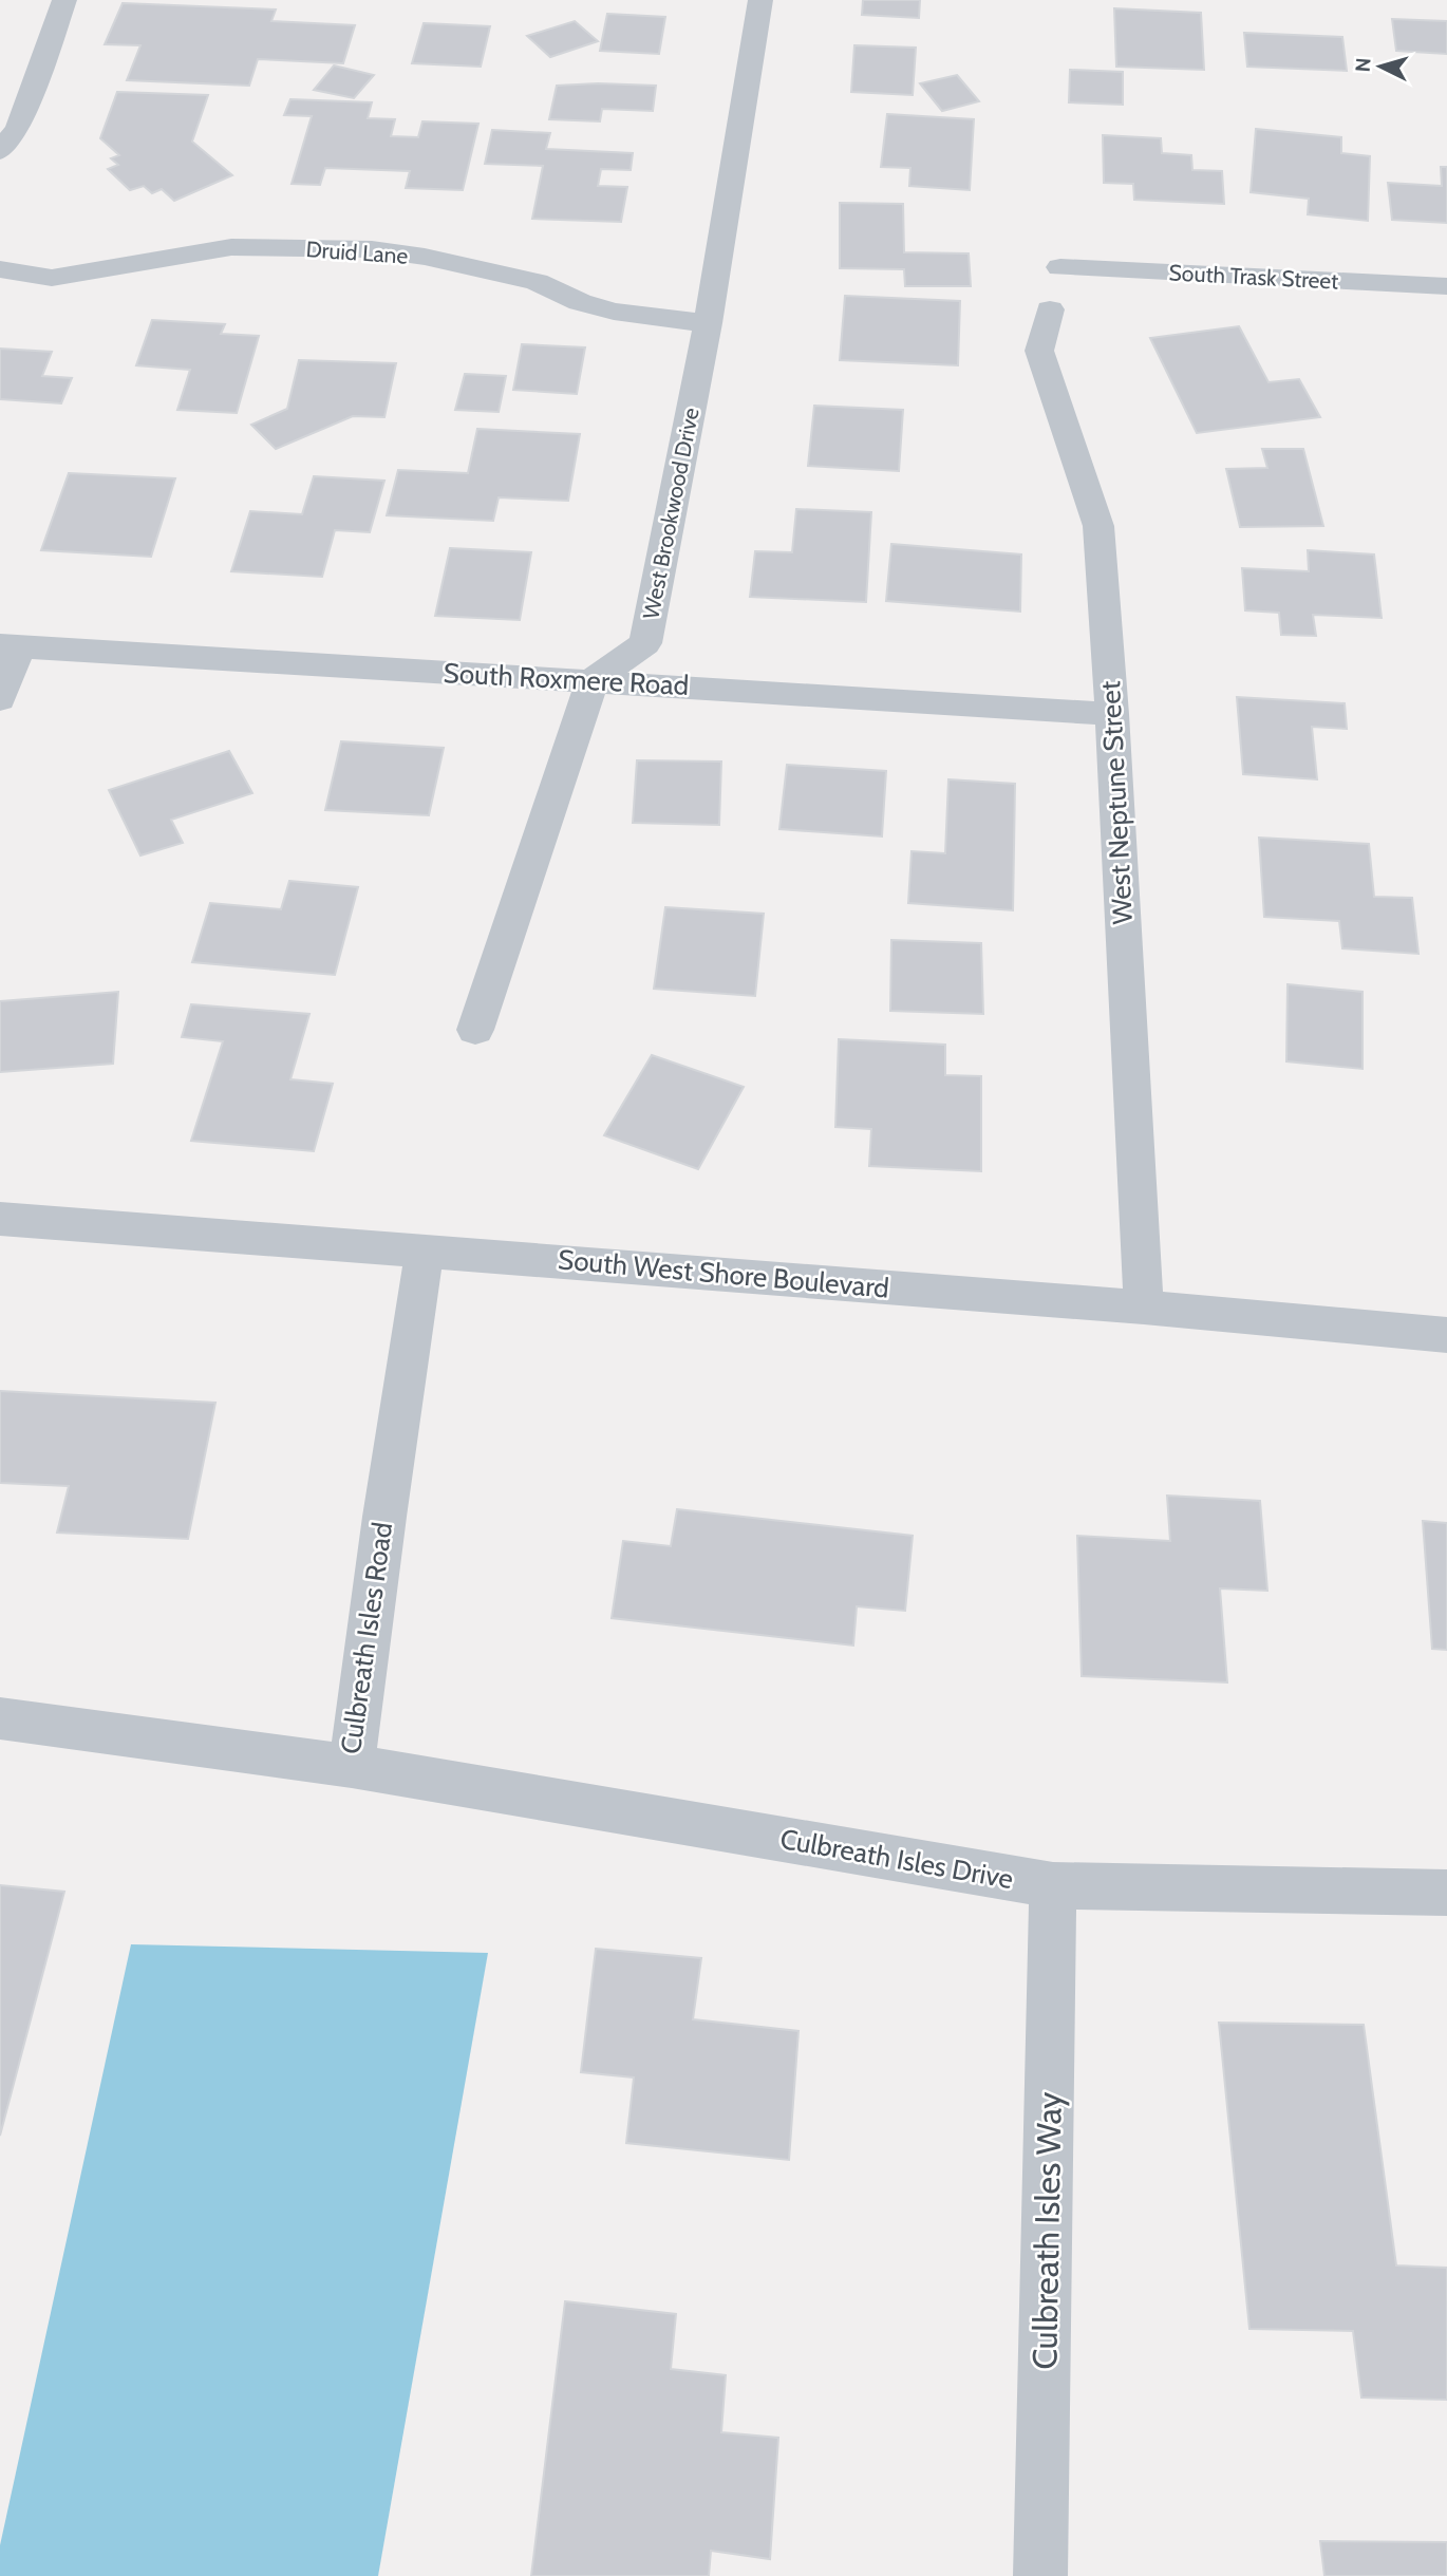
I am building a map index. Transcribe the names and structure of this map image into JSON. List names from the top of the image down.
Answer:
{
  "streets": {
    "street": [
      "Druid Lane",
      "South Trask Street",
      "West Brookwood Drive",
      "South Roxmere Road",
      "West Neptune Street",
      "South West Shore Boulevard",
      "Culbreath Isles Road",
      "Culbreath Isles Drive",
      "Culbreath Isles Way"
    ]
  },
  "crossings": [
    ["Druid Lane", "West Brookwood Drive"],
    ["West Brookwood Drive", "South Roxmere Road"],
    ["South Roxmere Road", "West Neptune Street"],
    ["West Neptune Street", "South West Shore Boulevard"],
    ["South West Shore Boulevard", "Culbreath Isles Road"],
    ["Culbreath Isles Road", "Culbreath Isles Drive"],
    ["Culbreath Isles Drive", "Culbreath Isles Way"]
  ],
  "north": "left"
}
